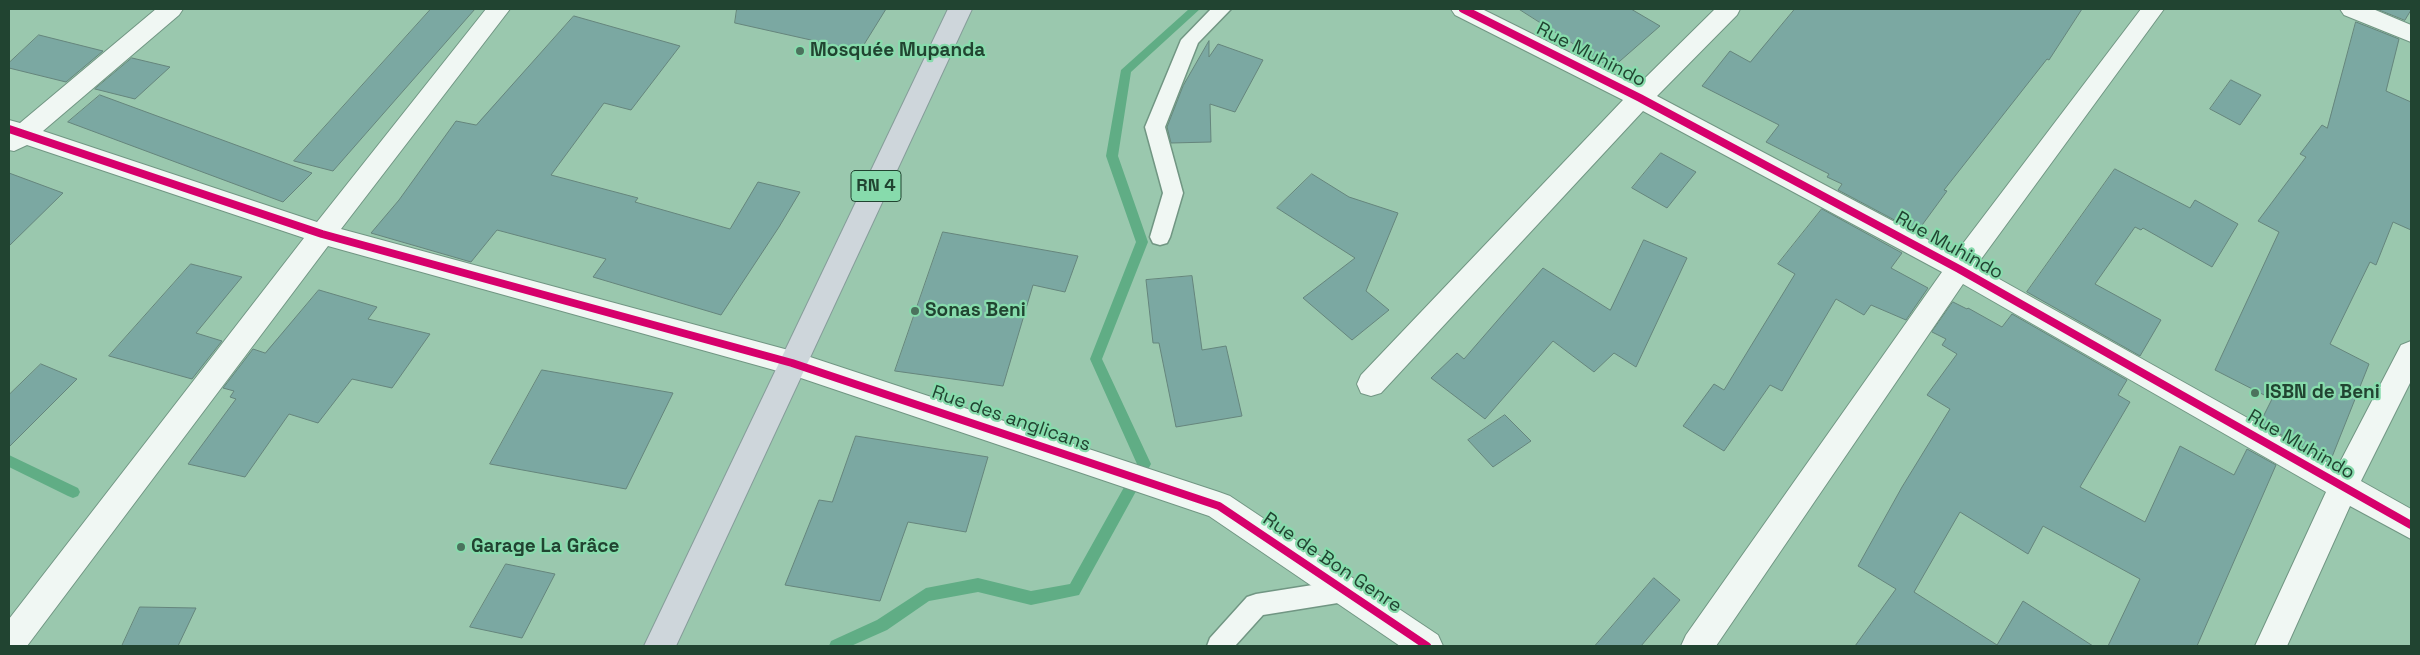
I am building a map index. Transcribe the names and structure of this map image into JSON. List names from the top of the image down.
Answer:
{
  "streets": {
    "highway": ["RN 4"],
    "street": ["Rue Muhindo", "Rue des anglicans", "Rue de Bon Genre"]
  },
  "crossings": [
    ["RN 4", "Rue des anglicans"],
    ["Rue des anglicans", "Rue de Bon Genre"]
  ],
  "places": [
    "Mosquée Mupanda",
    "Sonas Beni",
    "ISBN de Beni",
    "Garage La Grâce"
  ]
}
